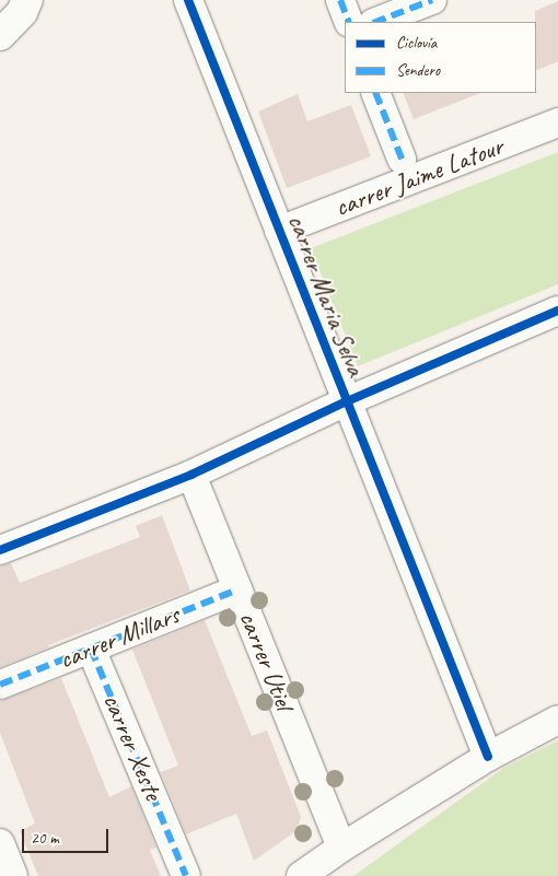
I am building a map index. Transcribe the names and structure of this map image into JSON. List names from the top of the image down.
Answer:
{
  "streets": {
    "street": [
      "carrer Jaime Latour",
      "carrer Maria Selva",
      "carrer Millars",
      "carrer Utiel",
      "carrer Xeste"
    ]
  },
  "crossings": [
    ["carrer Jaime Latour", "carrer Maria Selva"],
    ["carrer Millars", "carrer Utiel"],
    ["carrer Millars", "carrer Xeste"]
  ],
  "legend": ["Ciclovía", "Sendero"],
  "scale_bar": "20 m"
}
